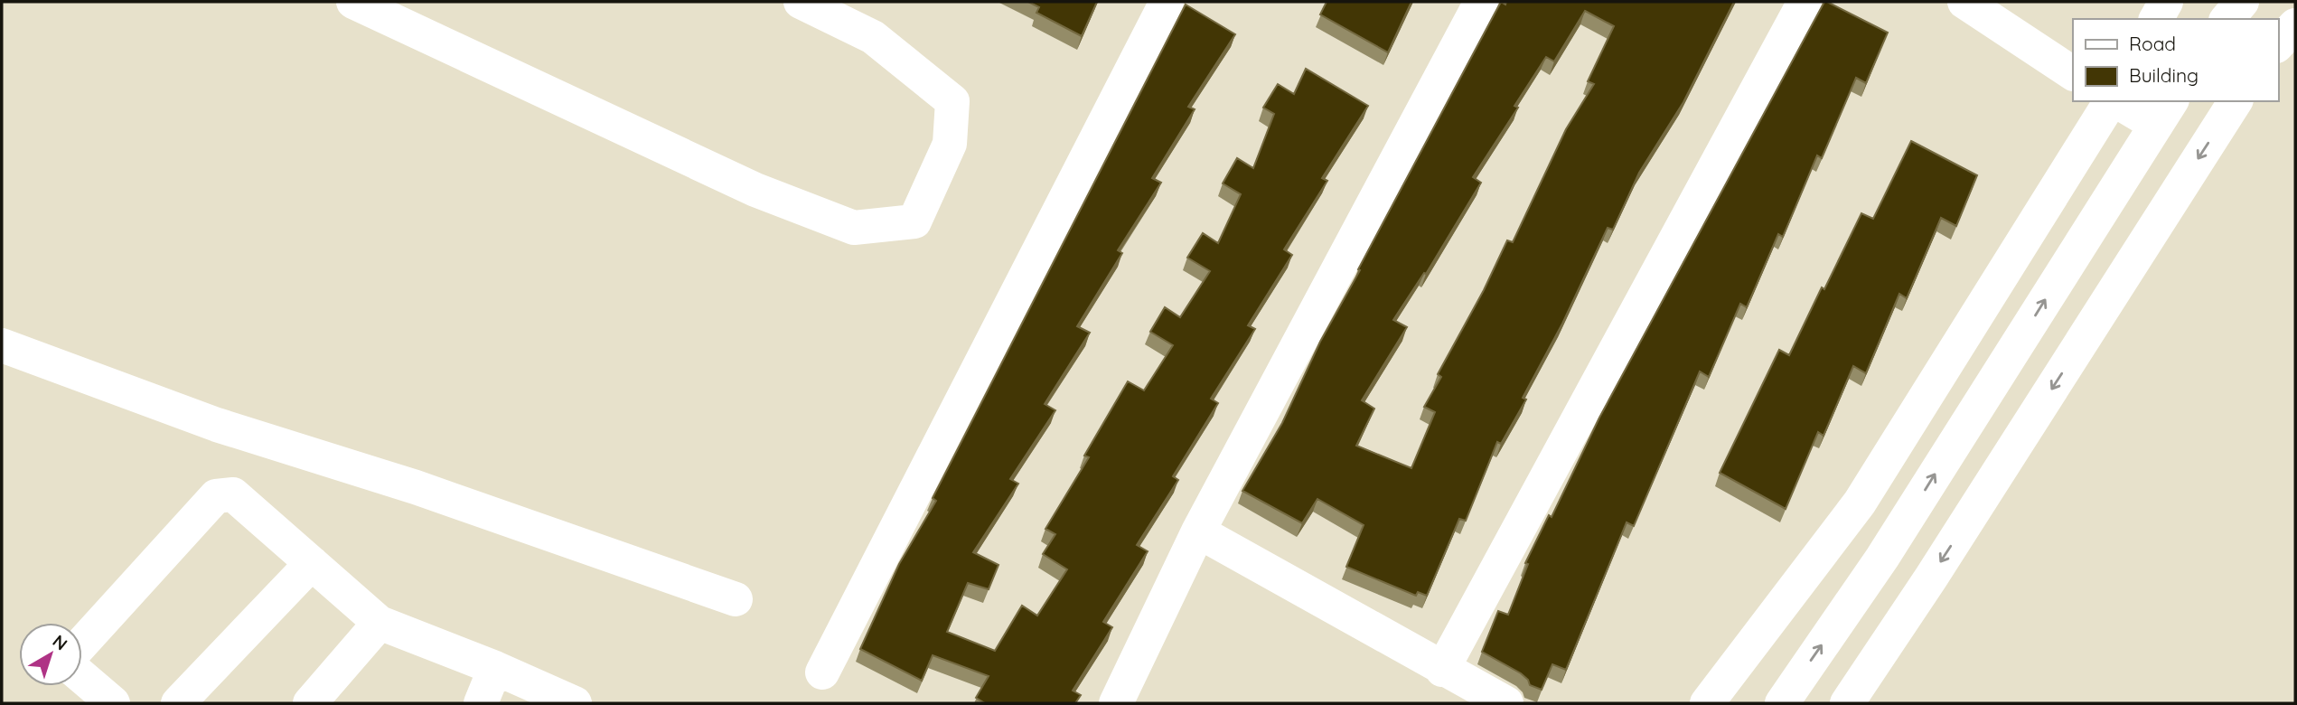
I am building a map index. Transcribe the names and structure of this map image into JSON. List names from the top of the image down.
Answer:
{
  "legend": ["Road", "Building"],
  "north": "top right"
}
